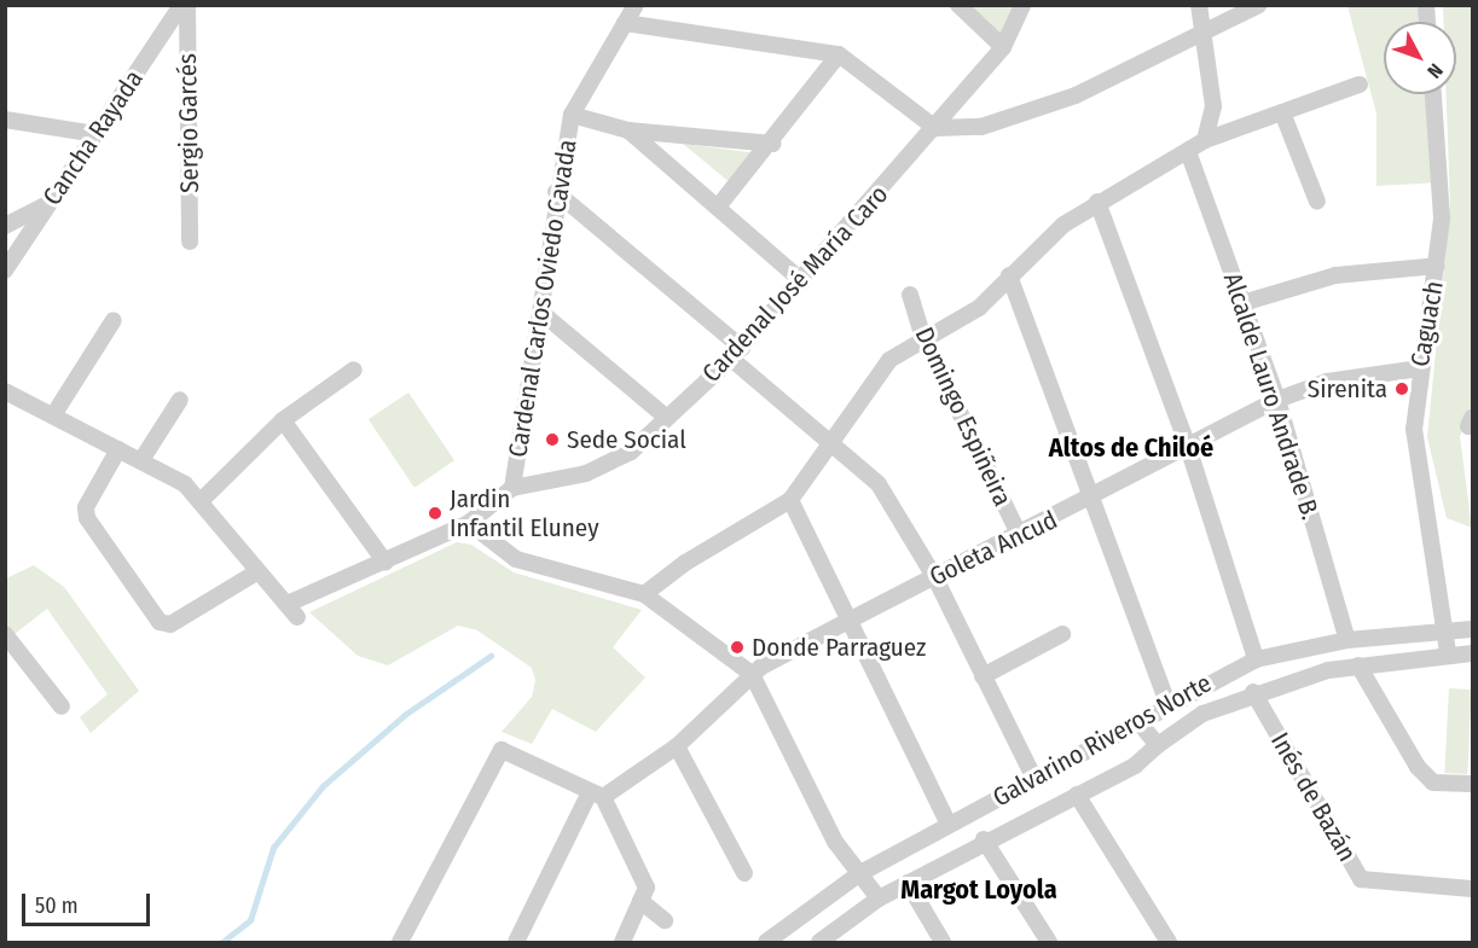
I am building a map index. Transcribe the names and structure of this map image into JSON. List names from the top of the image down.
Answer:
{
  "streets": {
    "street": [
      "Sergio Garcés",
      "Cancha Rayada",
      "Cardenal José María Caro",
      "Cardenal Carlos Oviedo Cavada",
      "Caguach",
      "Alcalde Lauro Andrade B.",
      "Domingo Espiñeira",
      "Goleta Ancud",
      "Galvarino Riveros Norte",
      "Inés de Bazán"
    ]
  },
  "crossings": [
    ["Cardenal José María Caro", "Cardenal Carlos Oviedo Cavada"],
    ["Caguach", "Goleta Ancud"],
    ["Caguach", "Galvarino Riveros Norte"],
    ["Alcalde Lauro Andrade B.", "Goleta Ancud"],
    ["Alcalde Lauro Andrade B.", "Galvarino Riveros Norte"],
    ["Domingo Espiñeira", "Goleta Ancud"]
  ],
  "districts": ["Altos de Chiloé", "Margot Loyola"],
  "places": [
    "Sirenita",
    "Sede Social",
    "Jardin Infantil Eluney",
    "Donde Parraguez"
  ],
  "scale_bar": "50 m",
  "north": "bottom right"
}
